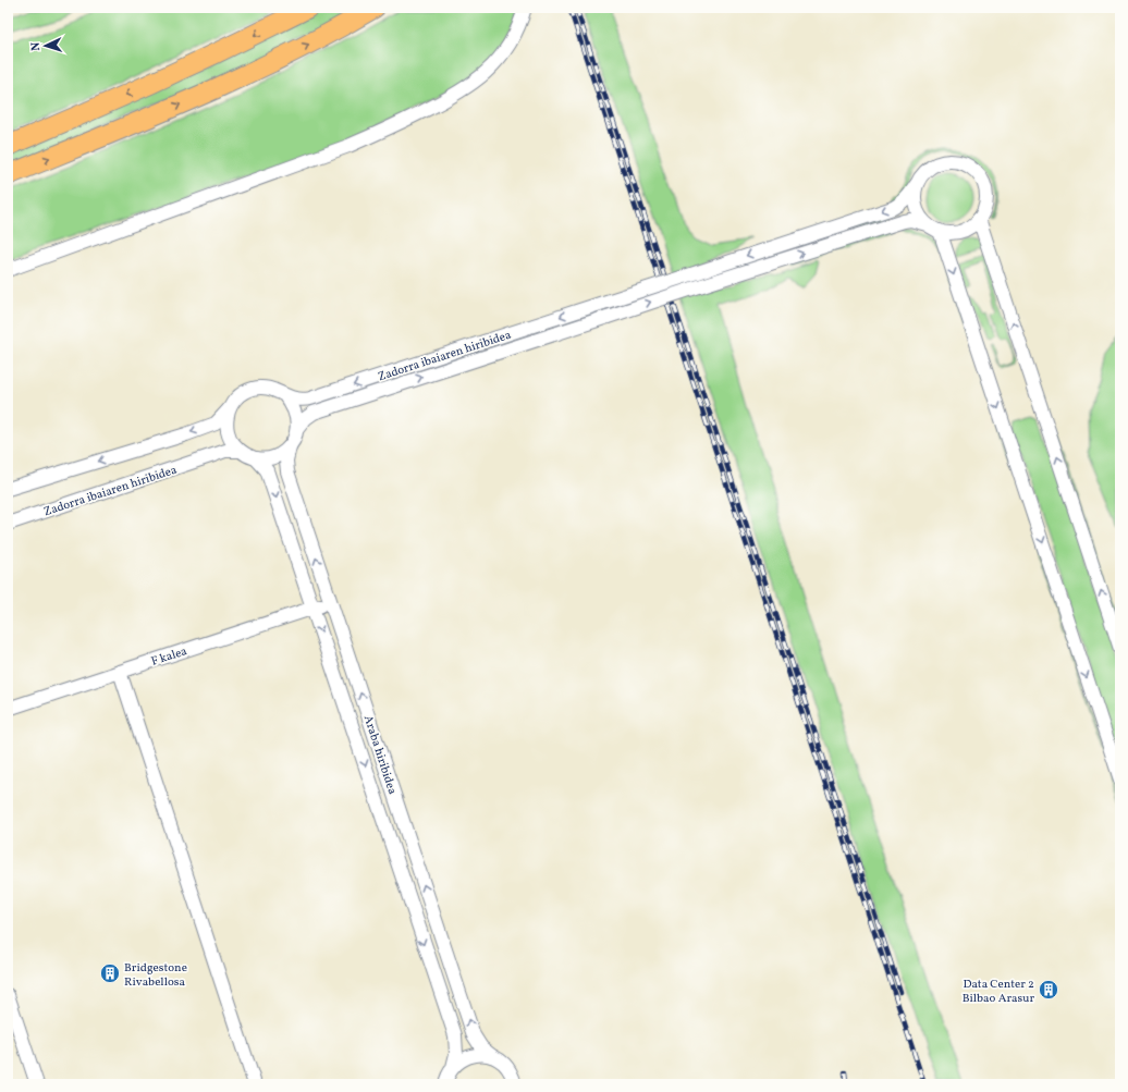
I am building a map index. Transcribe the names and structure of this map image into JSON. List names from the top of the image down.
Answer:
{
  "streets": {
    "street": ["Zadorra ibaiaren hiribidea", "F kalea", "Araba hiribidea"]
  },
  "crossings": [
    ["Zadorra ibaiaren hiribidea", "Araba hiribidea"],
    ["F kalea", "Araba hiribidea"]
  ],
  "places": {
    "building": ["Bridgestone Rivabellosa", "Data Center 2 Bilbao Arasur"]
  },
  "north": "left"
}
